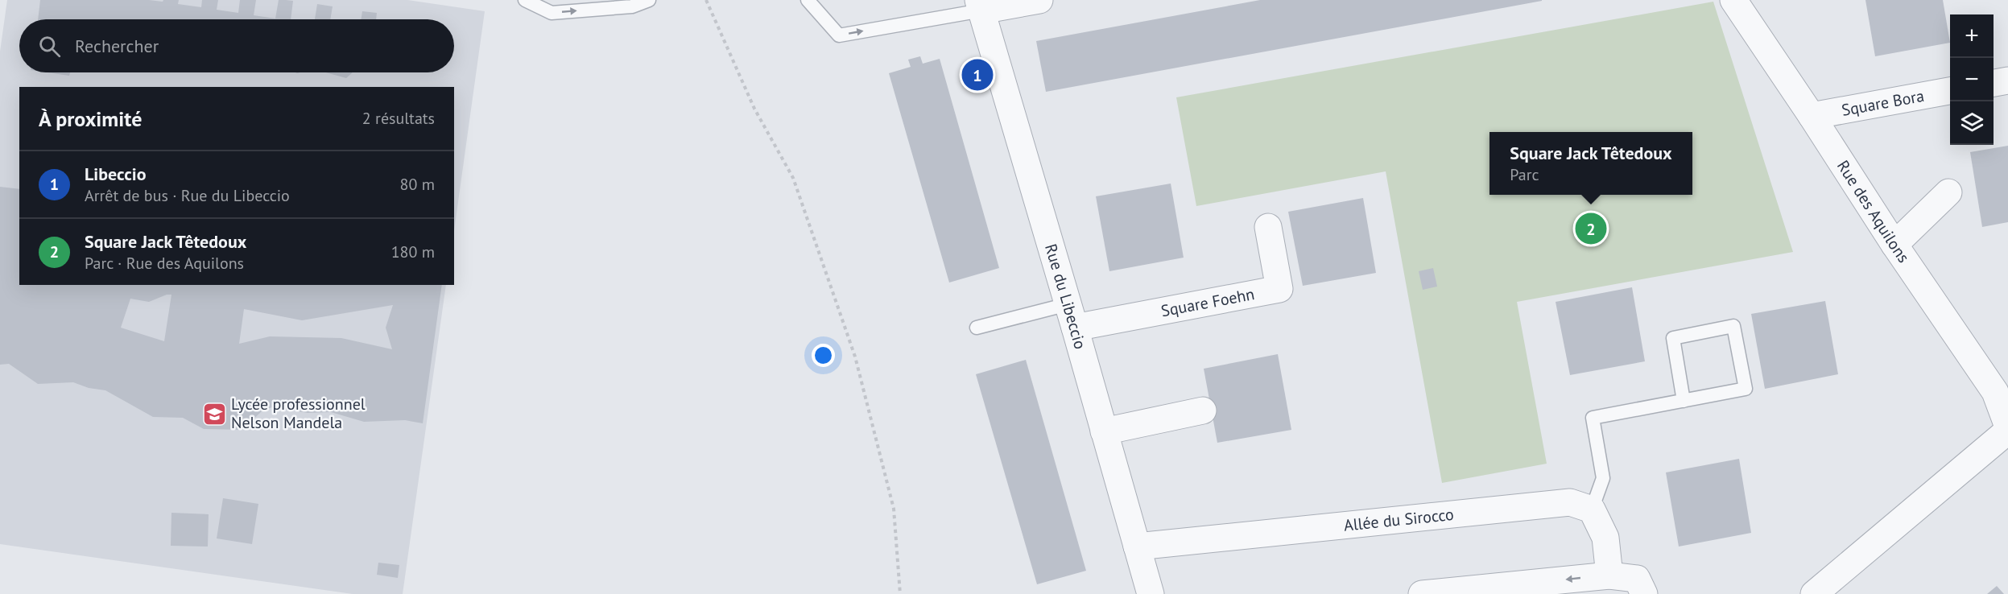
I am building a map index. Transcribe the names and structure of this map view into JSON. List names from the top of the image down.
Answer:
{
  "streets": {
    "street": [
      "Square Bora",
      "Rue des Aquilons",
      "Rue du Libeccio",
      "Square Foehn",
      "Allée du Sirocco"
    ]
  },
  "crossings": [
    ["Square Bora", "Rue des Aquilons"],
    ["Rue du Libeccio", "Square Foehn"],
    ["Rue du Libeccio", "Allée du Sirocco"]
  ],
  "places": {
    "school or university": ["Lycée professionnel Nelson Mandela"]
  },
  "page": {
    "map_buttons": ["+", "−"],
    "search": "Rechercher",
    "pins": ["1", "2"],
    "heading": ["À proximité", "2 résultats"],
    "popup": ["Square Jack Têtedoux", "Parc"],
    "list": [
      {
        "mark": "1",
        "name": "Libeccio",
        "note": "Arrêt de bus · Rue du Libeccio",
        "value": "80 m"
      },
      {
        "mark": "2",
        "name": "Square Jack Têtedoux",
        "note": "Parc · Rue des Aquilons",
        "value": "180 m"
      }
    ]
  }
}
